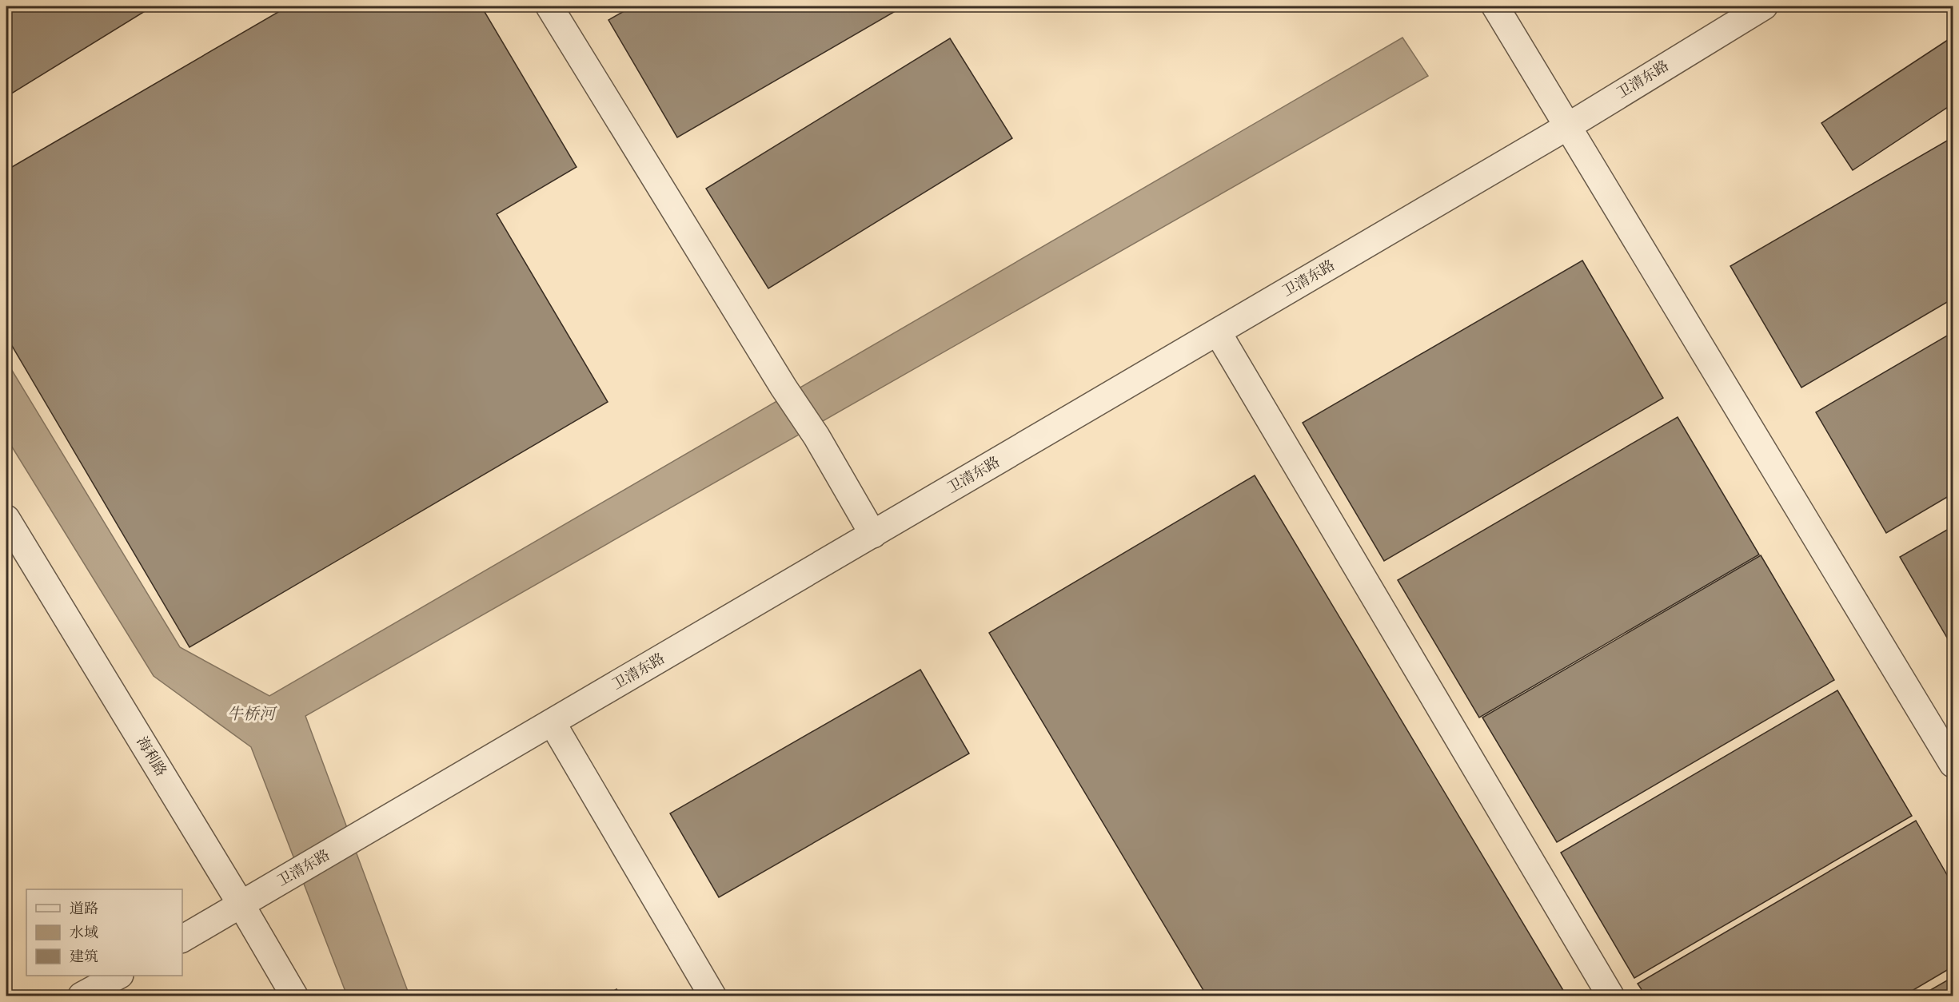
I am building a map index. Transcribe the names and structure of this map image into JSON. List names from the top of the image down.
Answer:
{
  "streets": {
    "street": ["卫清东路", "海利路"]
  },
  "crossings": [
    ["卫清东路", "海利路"]
  ],
  "water": ["牛桥河"],
  "legend": ["道路", "水域", "建筑"]
}
